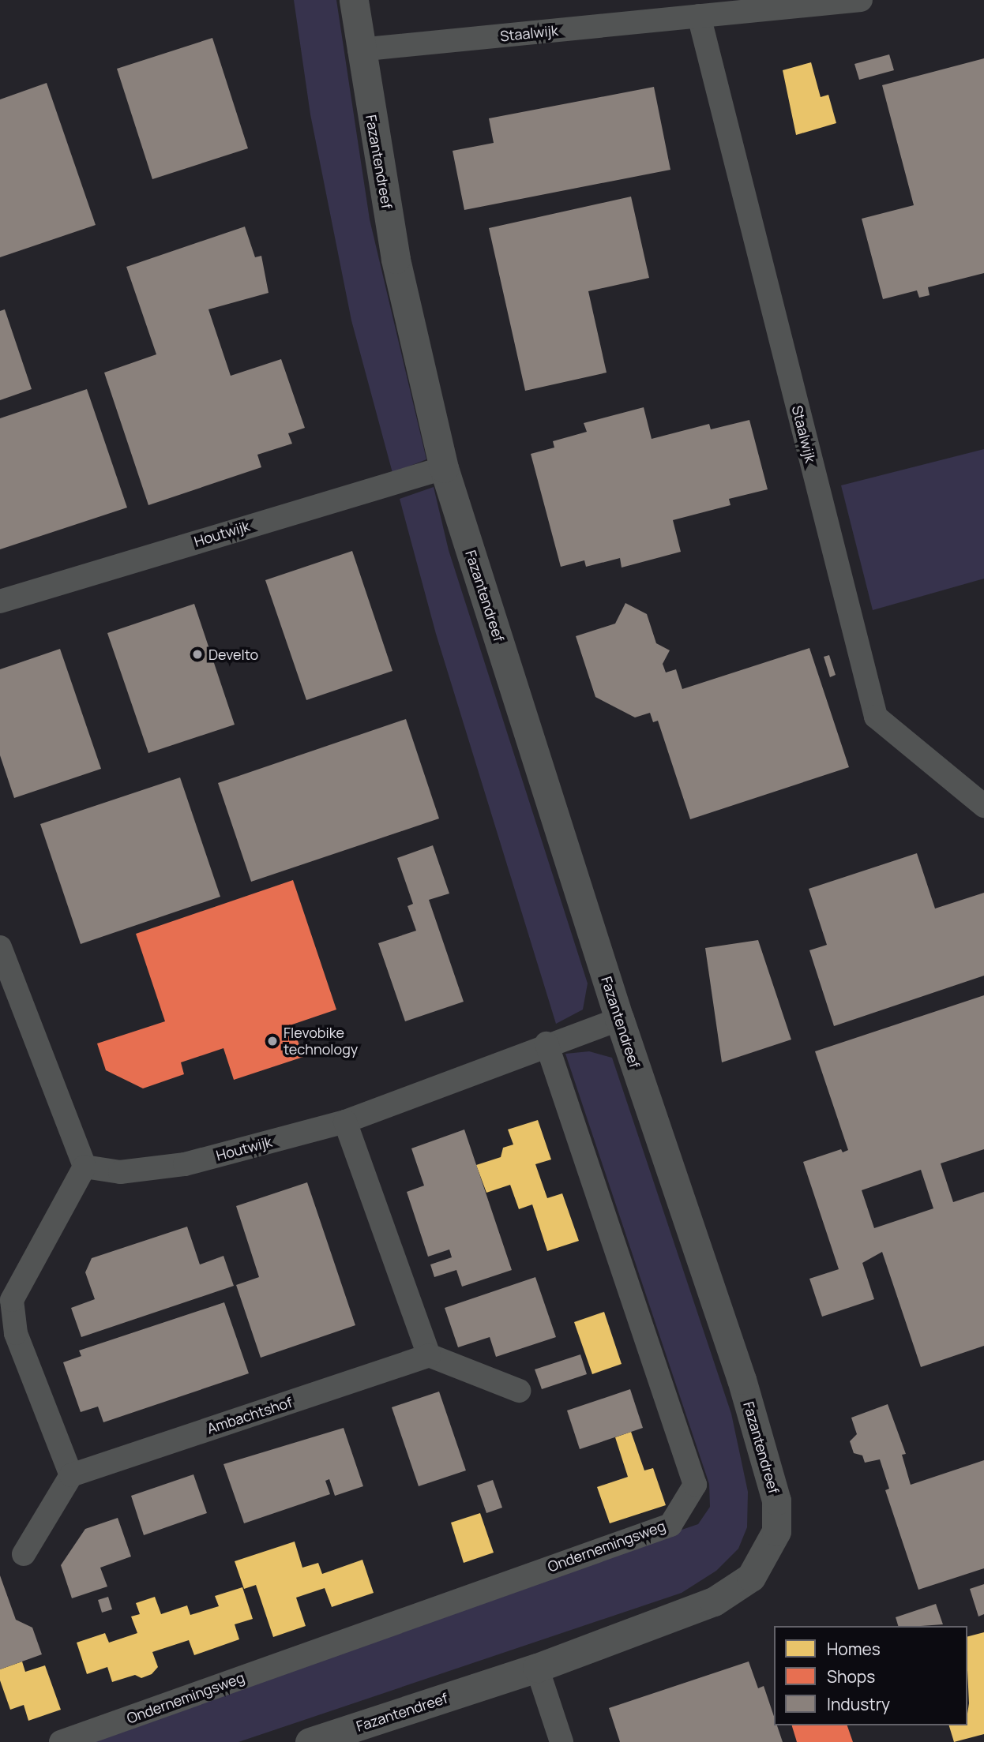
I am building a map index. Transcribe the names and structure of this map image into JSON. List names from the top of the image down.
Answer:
{
  "streets": {
    "street": [
      "Staalwijk",
      "Fazantendreef",
      "Houtwijk",
      "Ambachtshof",
      "Ondernemingsweg"
    ]
  },
  "crossings": [
    ["Staalwijk", "Fazantendreef"],
    ["Fazantendreef", "Houtwijk"],
    ["Houtwijk", "Ondernemingsweg"]
  ],
  "places": ["Develto", "Flevobike technology"],
  "legend": ["Homes", "Shops", "Industry"]
}
